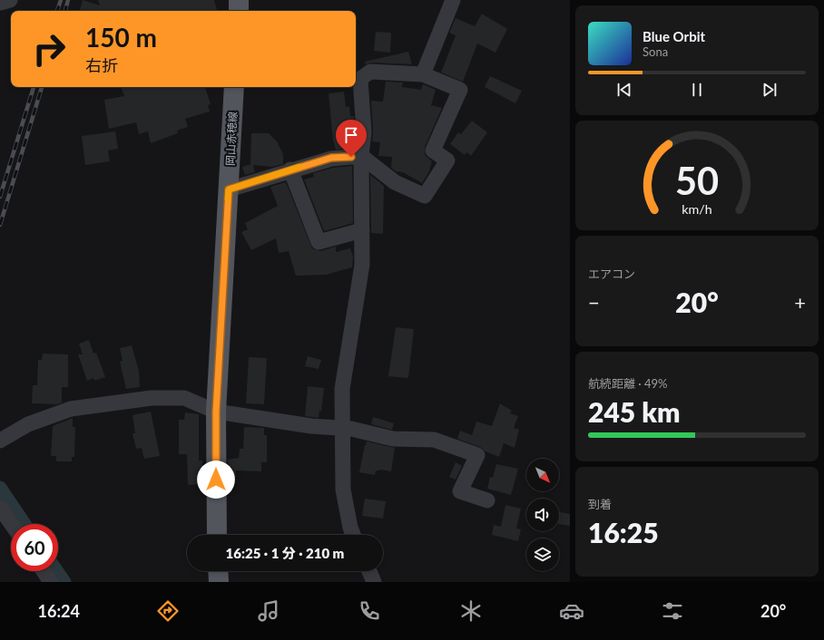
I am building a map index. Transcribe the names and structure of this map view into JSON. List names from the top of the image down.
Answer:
{
  "streets": {
    "main road": ["岡山赤穂線"]
  },
  "north": "bottom right",
  "page": {
    "turn": ["150 m", "右折"],
    "song": ["Blue Orbit", "Sona"],
    "tile": [
      "エアコン",
      ["航続距離 · 49%", "245 km"],
      ["到着", "16:25"]
    ],
    "heat": ["−", "20°", "+"],
    "limit": "60",
    "trip": "16:25 · 1 分 · 210 m",
    "tabs": ["16:24", "20°"],
    "gauge": ["50", "km/h"]
  }
}
